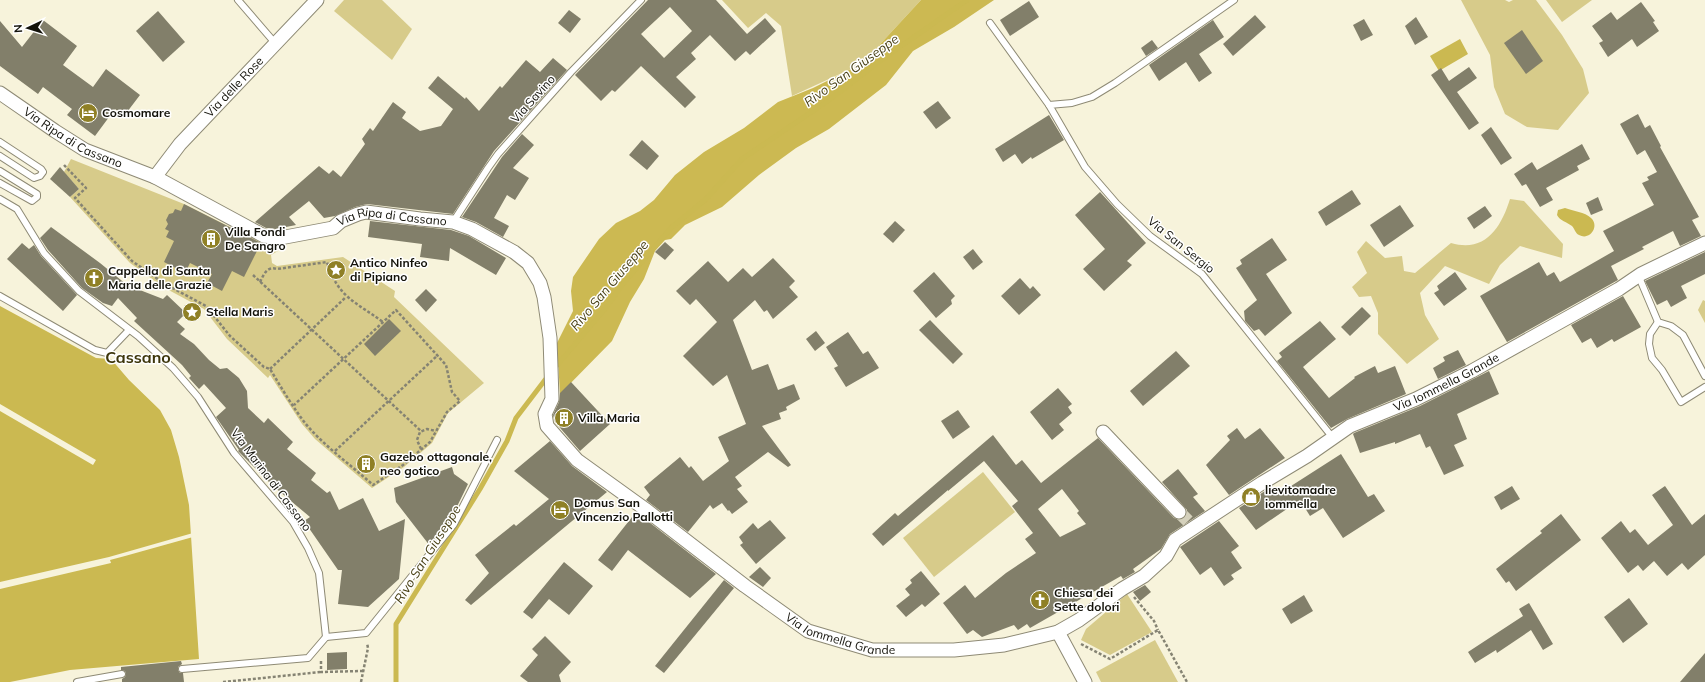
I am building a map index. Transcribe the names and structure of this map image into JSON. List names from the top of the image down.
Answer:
{
  "streets": {
    "street": ["Via delle Rose", "Via Ripa di Cassano", "Via Iommella Grande"],
    "lane": ["Via Savino", "Via San Sergio", "Via Marina di Cassano"]
  },
  "crossings": [
    ["Via delle Rose", "Via Ripa di Cassano"],
    ["Via Savino", "Via Ripa di Cassano"],
    ["Via Ripa di Cassano", "Via Iommella Grande"],
    ["Via San Sergio", "Via Iommella Grande"]
  ],
  "districts": ["Cassano"],
  "water": ["Rivo San Giuseppe"],
  "places": {
    "hotel": ["Cosmomare", "Domus San Vincenzio Pallotti"],
    "building": ["Villa Fondi De Sangro", "Villa Maria", "Gazebo ottagonale, neo gotico"],
    "place": ["Antico Ninfeo di Pipiano", "Stella Maris"],
    "church": ["Cappella di Santa Maria delle Grazie", "Chiesa dei Sette dolori"],
    "shop": ["lievitomadre iommella"]
  },
  "north": "left"
}
